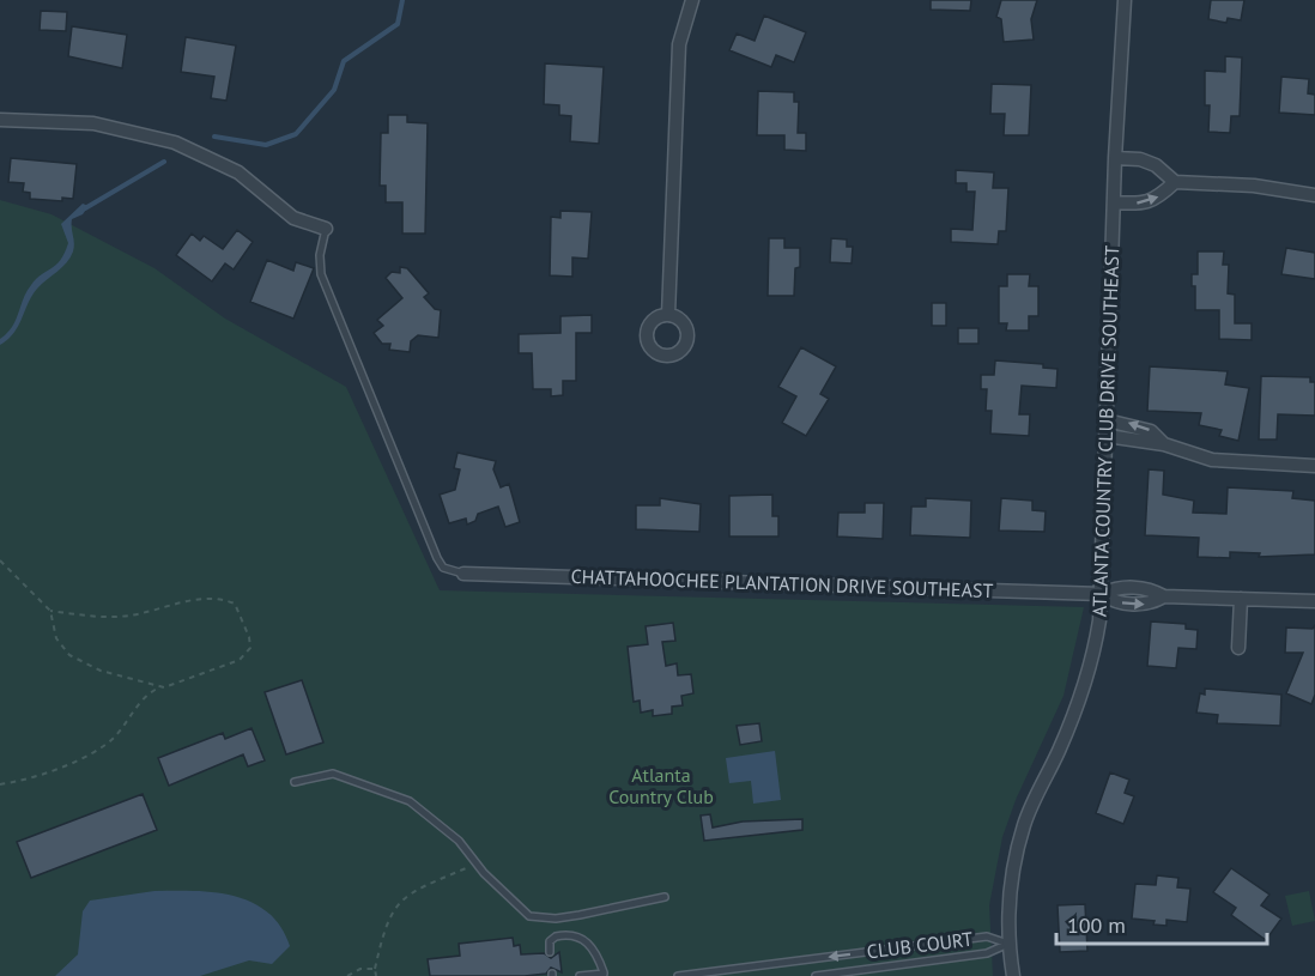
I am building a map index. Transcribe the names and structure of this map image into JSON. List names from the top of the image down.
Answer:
{
  "streets": {
    "street": ["ATLANTA COUNTRY CLUB DRIVE SOUTHEAST", "CHATTAHOOCHEE PLANTATION DRIVE SOUTHEAST"],
    "lane": ["CLUB COURT"]
  },
  "crossings": [
    ["ATLANTA COUNTRY CLUB DRIVE SOUTHEAST", "CHATTAHOOCHEE PLANTATION DRIVE SOUTHEAST"],
    ["ATLANTA COUNTRY CLUB DRIVE SOUTHEAST", "CLUB COURT"]
  ],
  "parks": ["Atlanta Country Club"],
  "scale_bar": "100 m"
}
